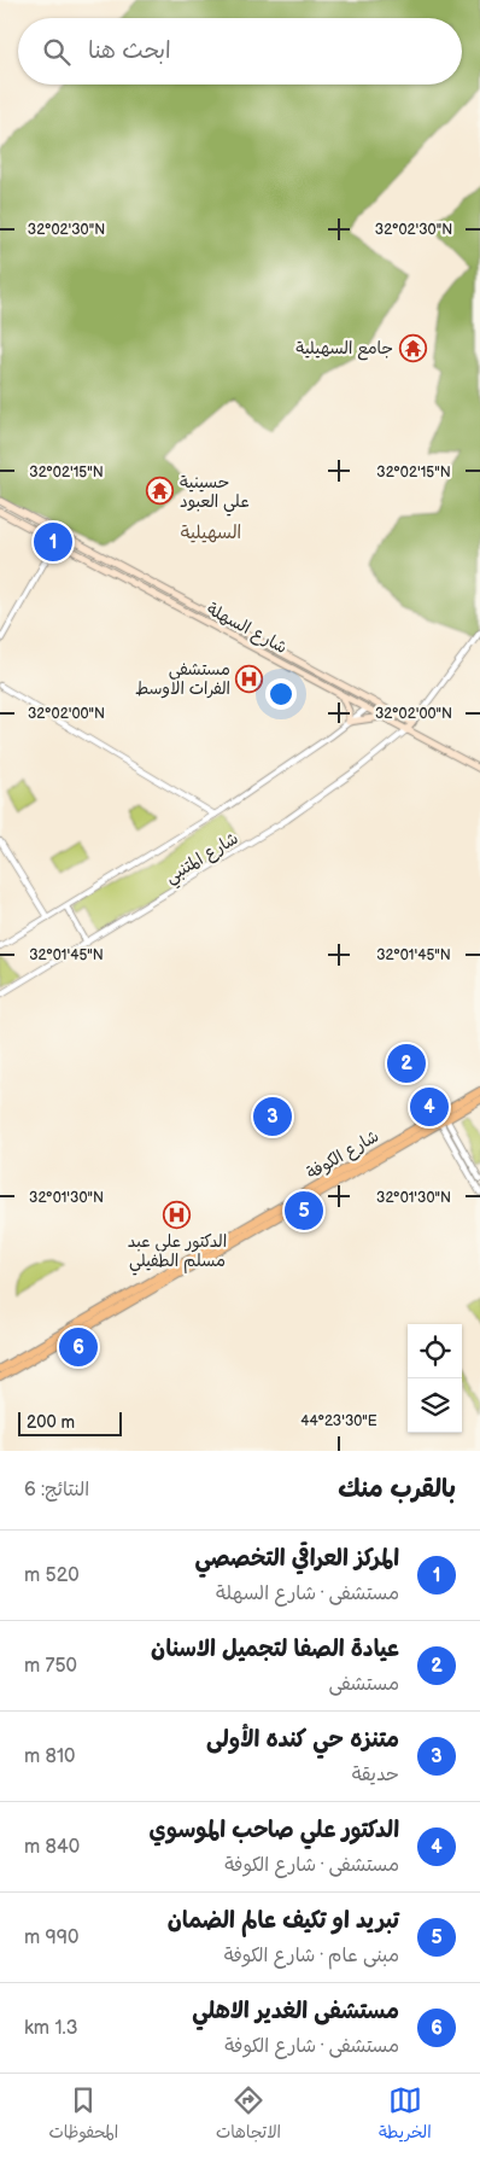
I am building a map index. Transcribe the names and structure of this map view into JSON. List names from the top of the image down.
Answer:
{
  "streets": {
    "highway": ["شارع الكوفة"],
    "main road": ["شارع السهلة"],
    "street": ["شارع المتنبي"]
  },
  "crossings": [
    ["شارع السهلة", "شارع المتنبي"]
  ],
  "districts": ["السهيلية"],
  "places": {
    "temple": ["جامع السهيلية", "حسينية علي العبود"],
    "hospital": ["مستشفى الفرات الاوسط", "الدكتور علي عبد مسلم الطفيلي"]
  },
  "scale_bar": "200 m",
  "page": {
    "search": "ابحث هنا",
    "pins": [
      "1",
      "2",
      "4",
      "3",
      "5",
      "6"
    ],
    "scale": "200 m",
    "heading": ["بالقرب منك", "النتائج: 6"],
    "list": [
      {
        "mark": "1",
        "name": "المركز العراقي التخصصي",
        "note": "مستشفى · شارع السهلة",
        "value": "520 m"
      },
      {
        "mark": "2",
        "name": "عيادة الصفا لتجميل الاسنان",
        "note": "مستشفى",
        "value": "750 m"
      },
      {
        "mark": "3",
        "name": "متنزه حي كنده الأولى",
        "note": "حديقة",
        "value": "810 m"
      },
      {
        "mark": "4",
        "name": "الدكتور علي صاحب الموسوي",
        "note": "مستشفى · شارع الكوفة",
        "value": "840 m"
      },
      {
        "mark": "5",
        "name": "تبريد او تكيف عالم الضمان",
        "note": "مبنى عام · شارع الكوفة",
        "value": "990 m"
      },
      {
        "mark": "6",
        "name": "مستشفى الغدير الاهلي",
        "note": "مستشفى · شارع الكوفة",
        "value": "1.3 km"
      }
    ],
    "nav": ["الخريطة", "الاتجاهات", "المحفوظات"]
  },
  "coordinates": [
    "32°02'30\"N",
    "32°02'15\"N",
    "32°02'00\"N",
    "32°01'45\"N",
    "32°01'30\"N",
    "44°23'30\"E"
  ]
}
